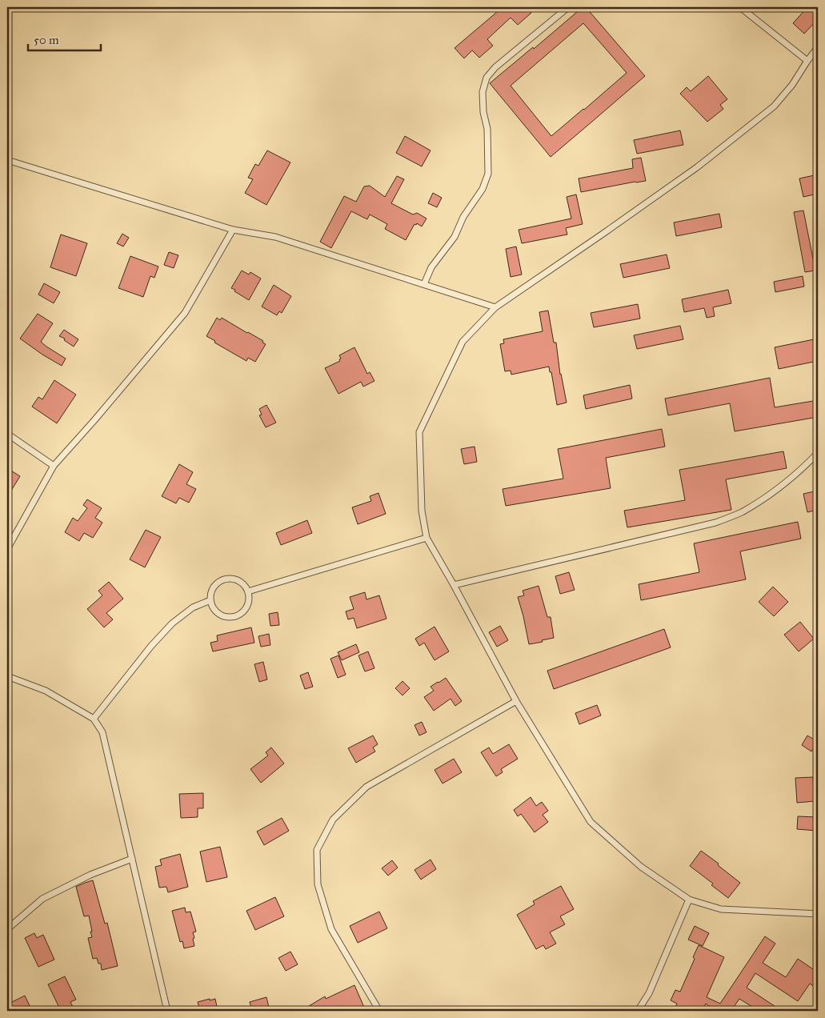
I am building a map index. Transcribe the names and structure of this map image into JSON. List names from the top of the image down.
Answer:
{
  "scale_bar": "50 m"
}
